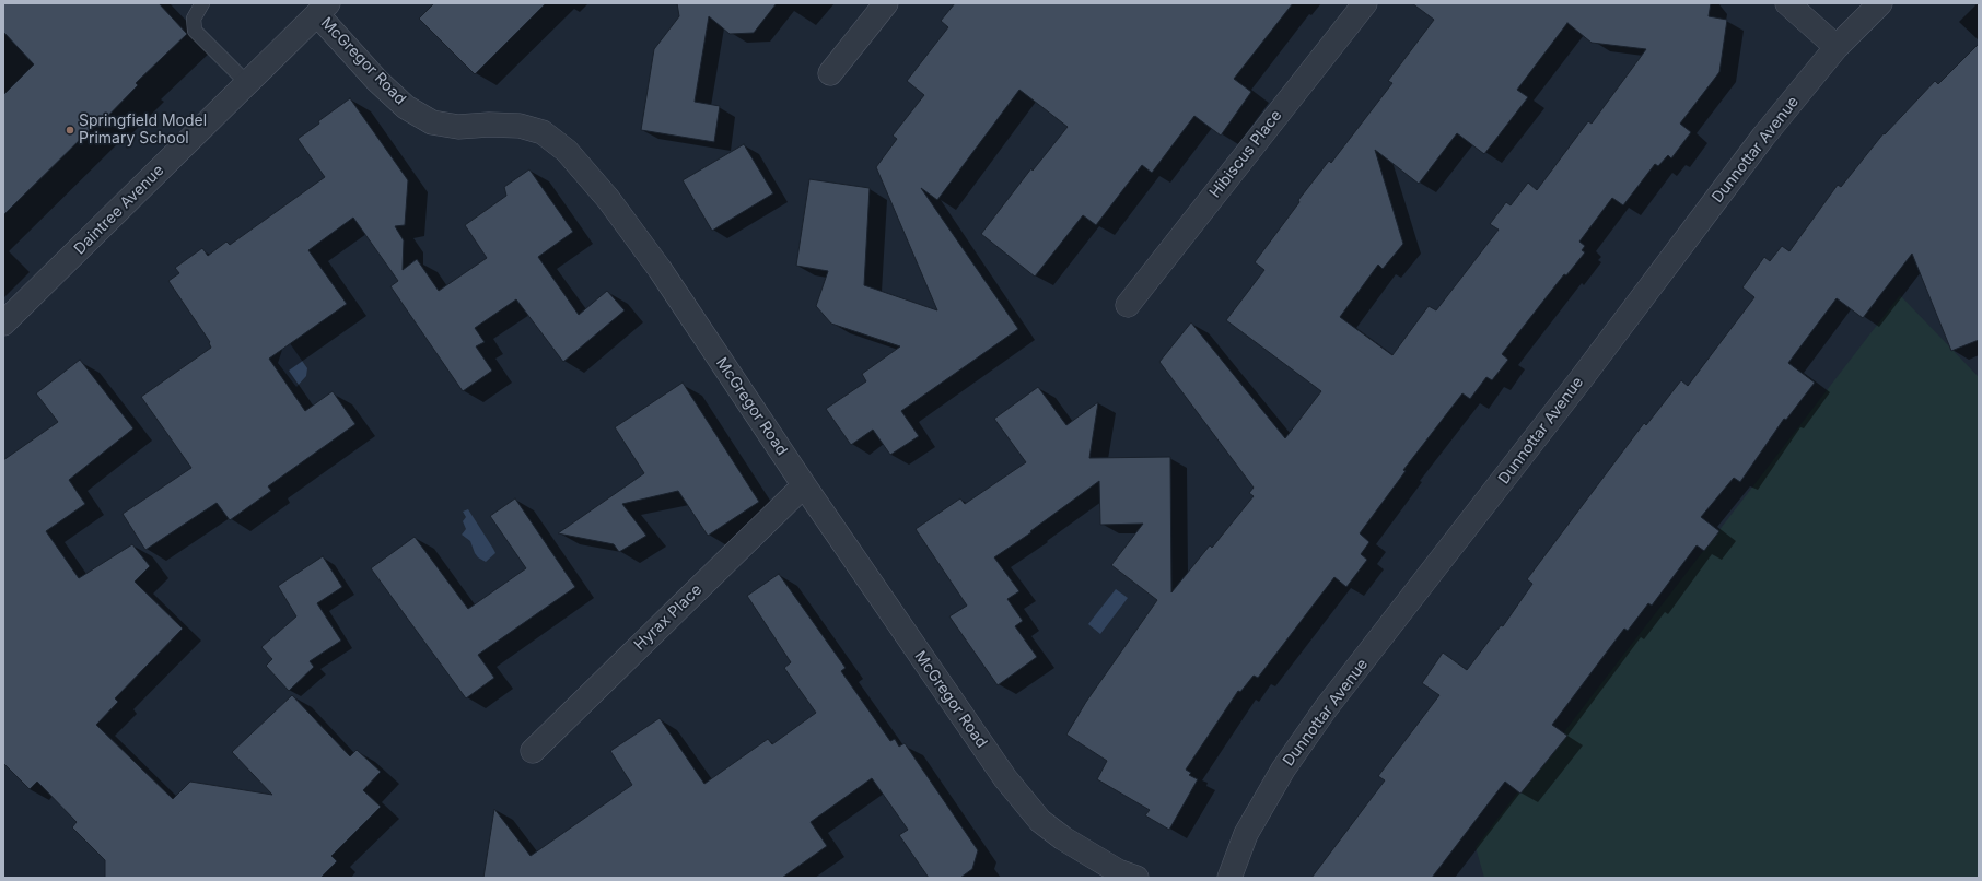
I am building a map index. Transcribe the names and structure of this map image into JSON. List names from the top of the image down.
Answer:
{
  "streets": {
    "street": [
      "McGregor Road",
      "Dunnottar Avenue",
      "Hibiscus Place",
      "Daintree Avenue",
      "Hyrax Place"
    ]
  },
  "crossings": [
    ["McGregor Road", "Daintree Avenue"],
    ["McGregor Road", "Hyrax Place"]
  ],
  "places": ["Springfield Model Primary School"]
}
